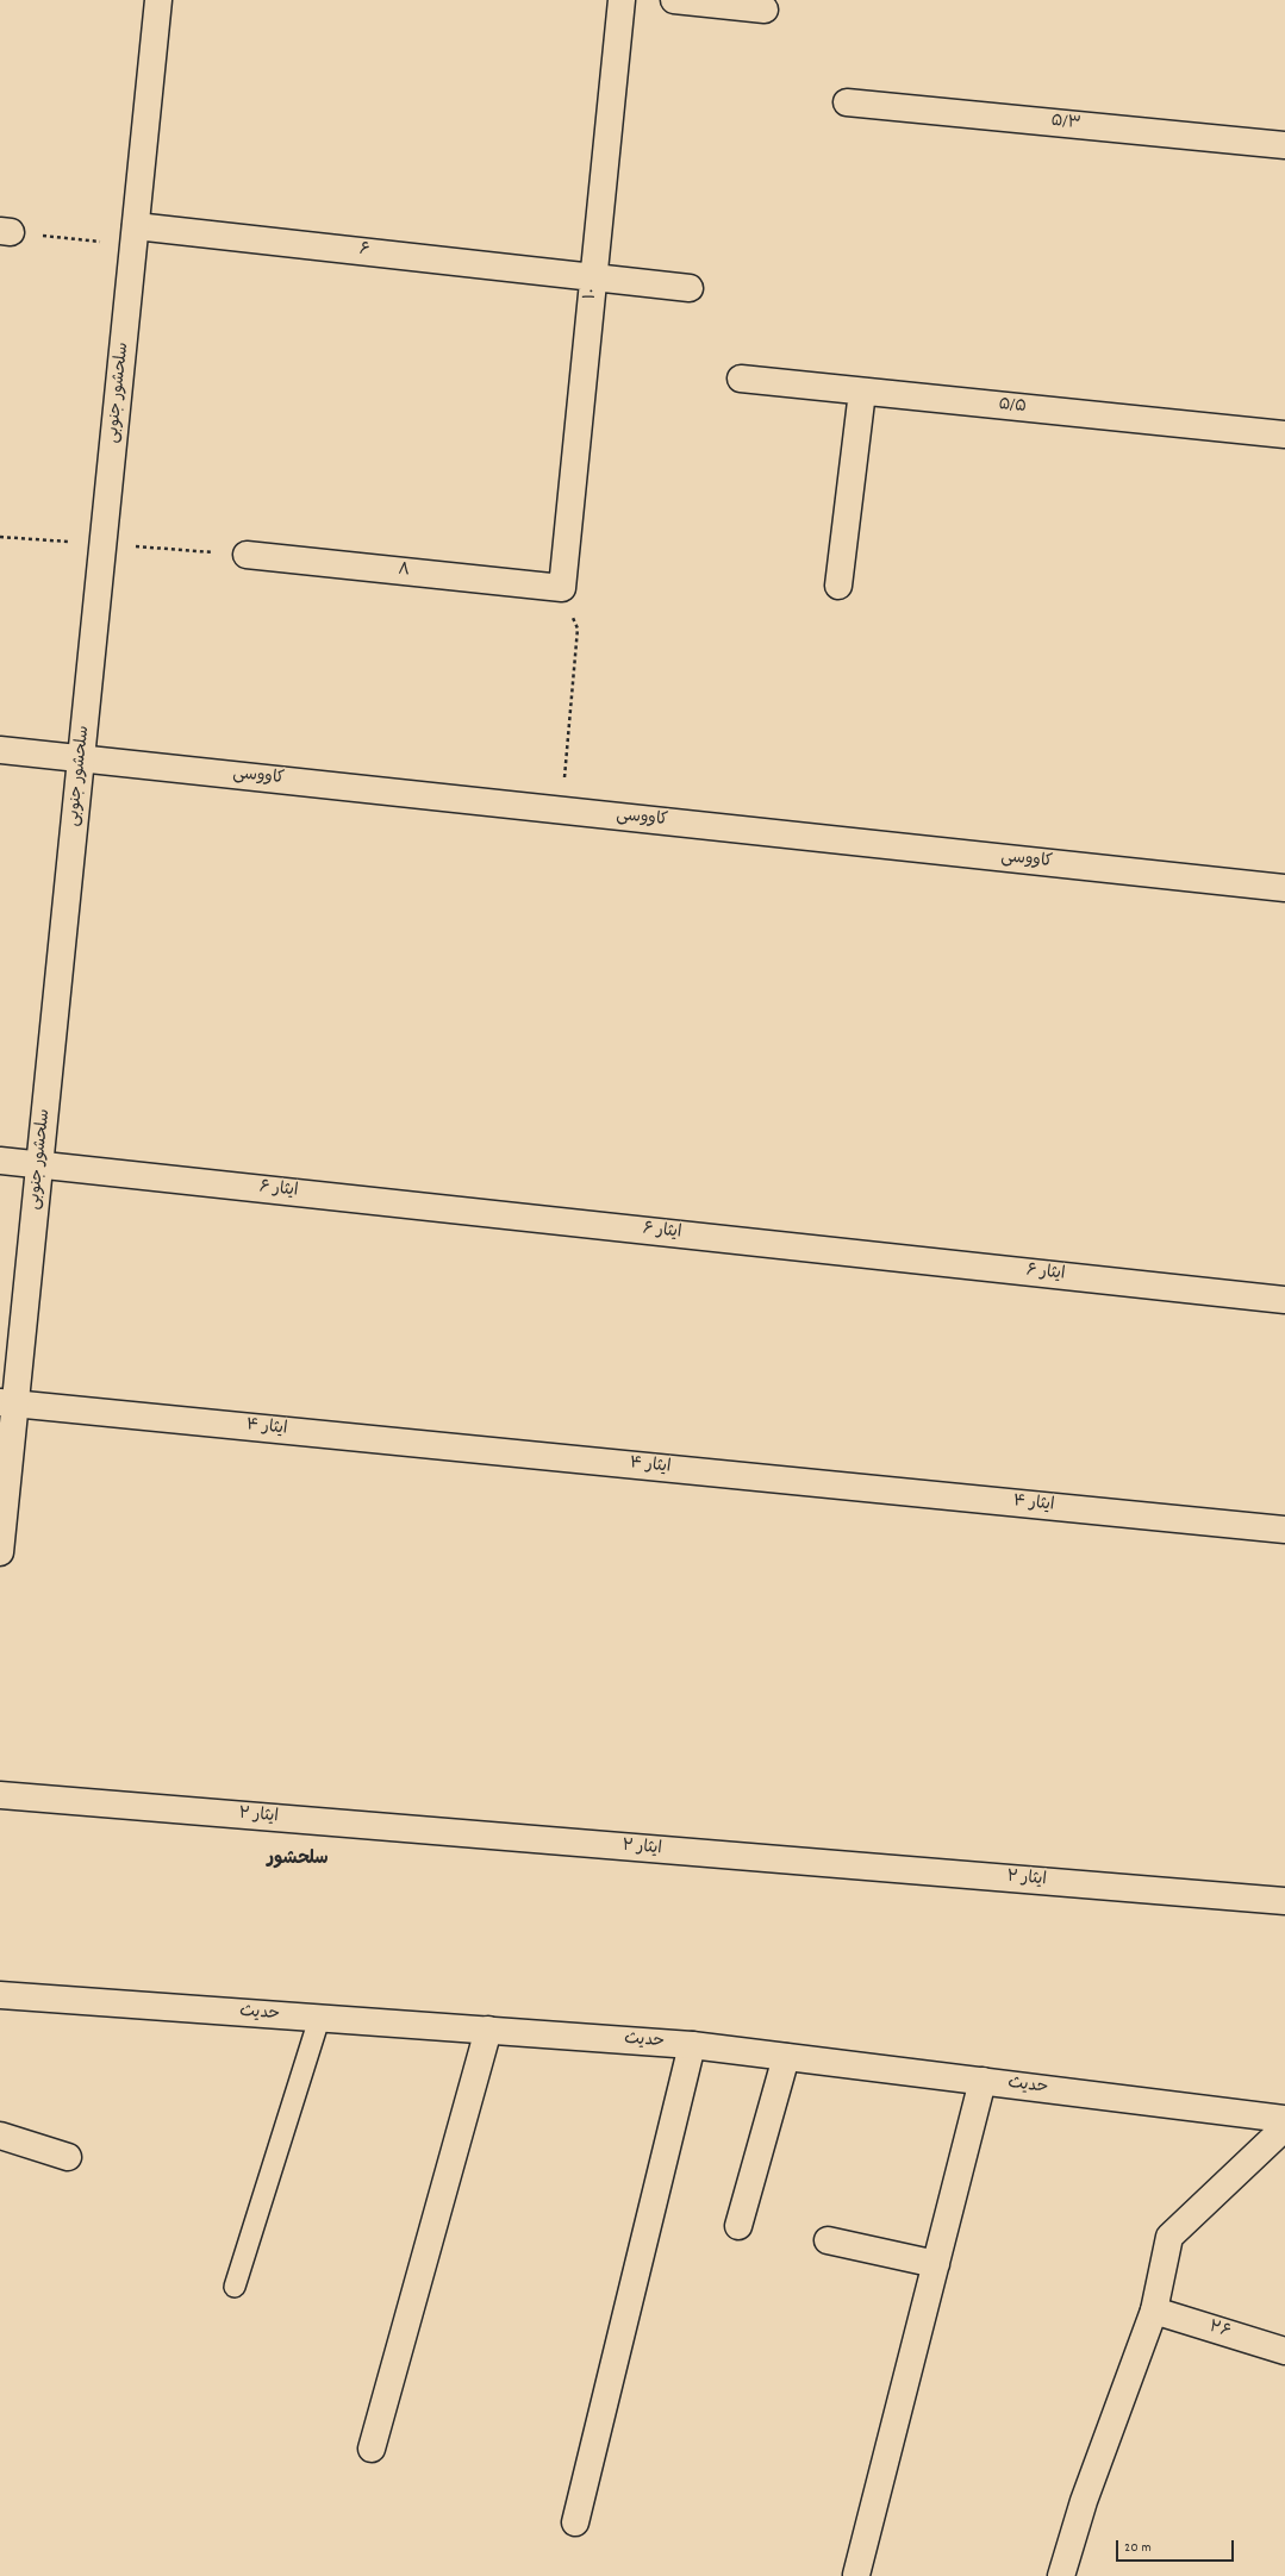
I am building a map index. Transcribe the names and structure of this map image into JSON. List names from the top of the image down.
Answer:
{
  "streets": {
    "street": [
      "۵/۳",
      "۶",
      "۱۰",
      "سلحشور جنوبی",
      "۵/۵",
      "۸",
      "کاووسی",
      "ایثار ۶",
      "ایثار ۴",
      "ایثار ۲",
      "حدیث",
      "۲۶"
    ]
  },
  "crossings": [
    ["۶", "۱۰"],
    ["۶", "سلحشور جنوبی"],
    ["۱۰", "۸"],
    ["سلحشور جنوبی", "کاووسی"],
    ["سلحشور جنوبی", "ایثار ۶"],
    ["سلحشور جنوبی", "ایثار ۴"]
  ],
  "districts": ["سلحشور"],
  "scale_bar": "20 m"
}
